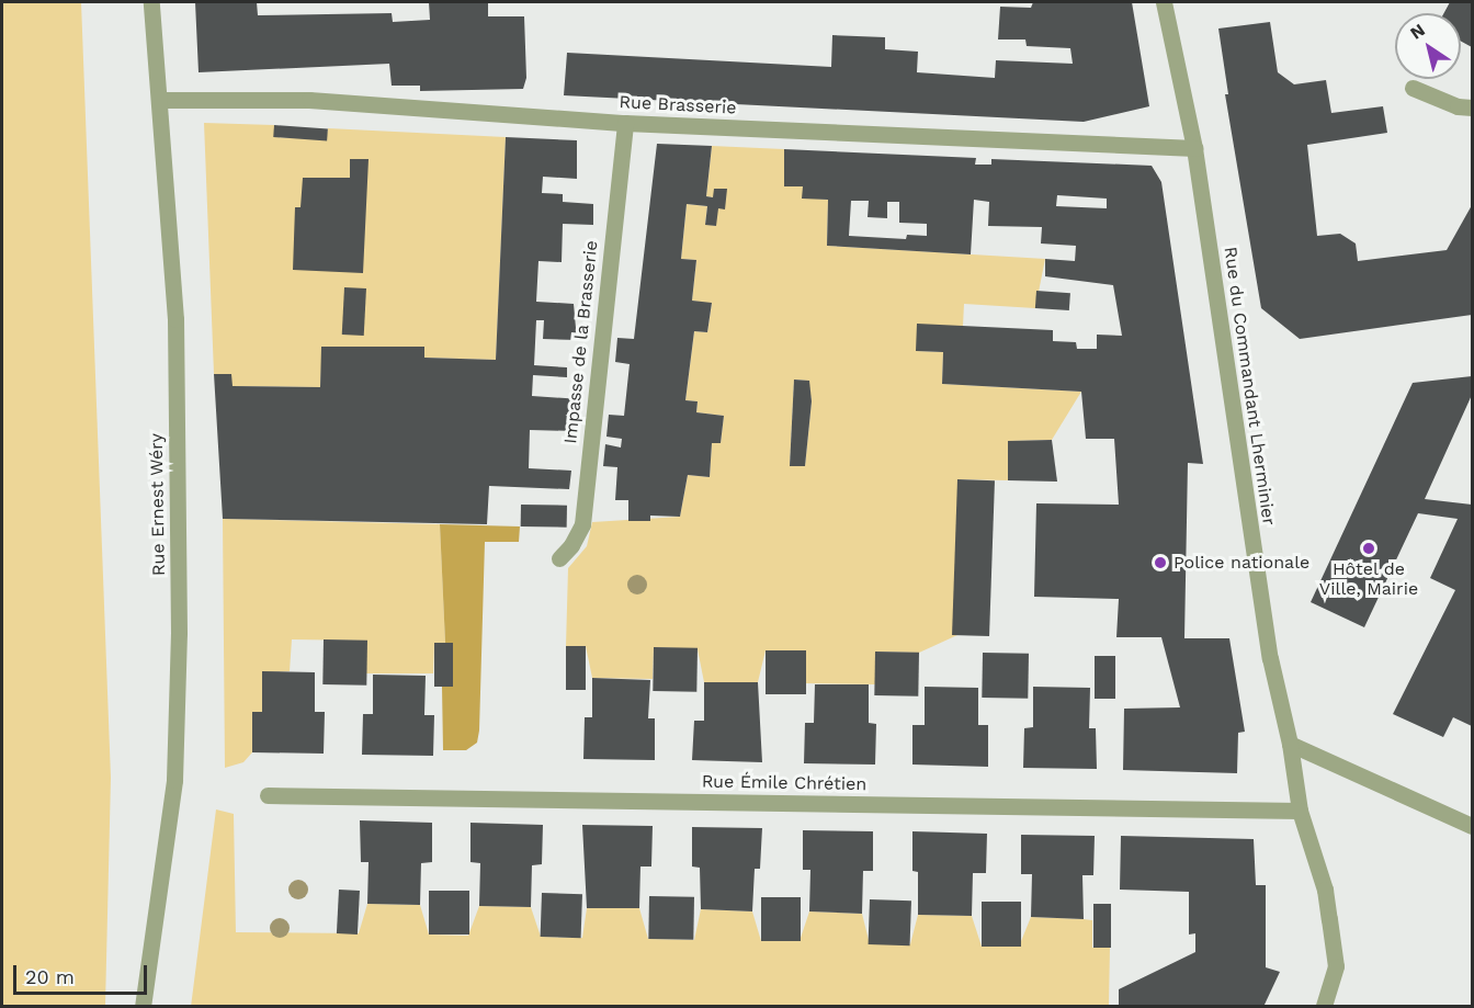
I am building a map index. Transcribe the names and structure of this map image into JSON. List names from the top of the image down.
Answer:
{
  "streets": {
    "street": [
      "Rue Brasserie",
      "Impasse de la Brasserie",
      "Rue du Commandant Lherminier",
      "Rue Ernest Wéry",
      "Rue Émile Chrétien"
    ]
  },
  "crossings": [
    ["Rue Brasserie", "Impasse de la Brasserie"],
    ["Rue Brasserie", "Rue du Commandant Lherminier"],
    ["Rue Brasserie", "Rue Ernest Wéry"],
    ["Rue du Commandant Lherminier", "Rue Émile Chrétien"]
  ],
  "places": ["Hôtel de Ville, Mairie", "Police nationale"],
  "scale_bar": "20 m",
  "north": "top left"
}
